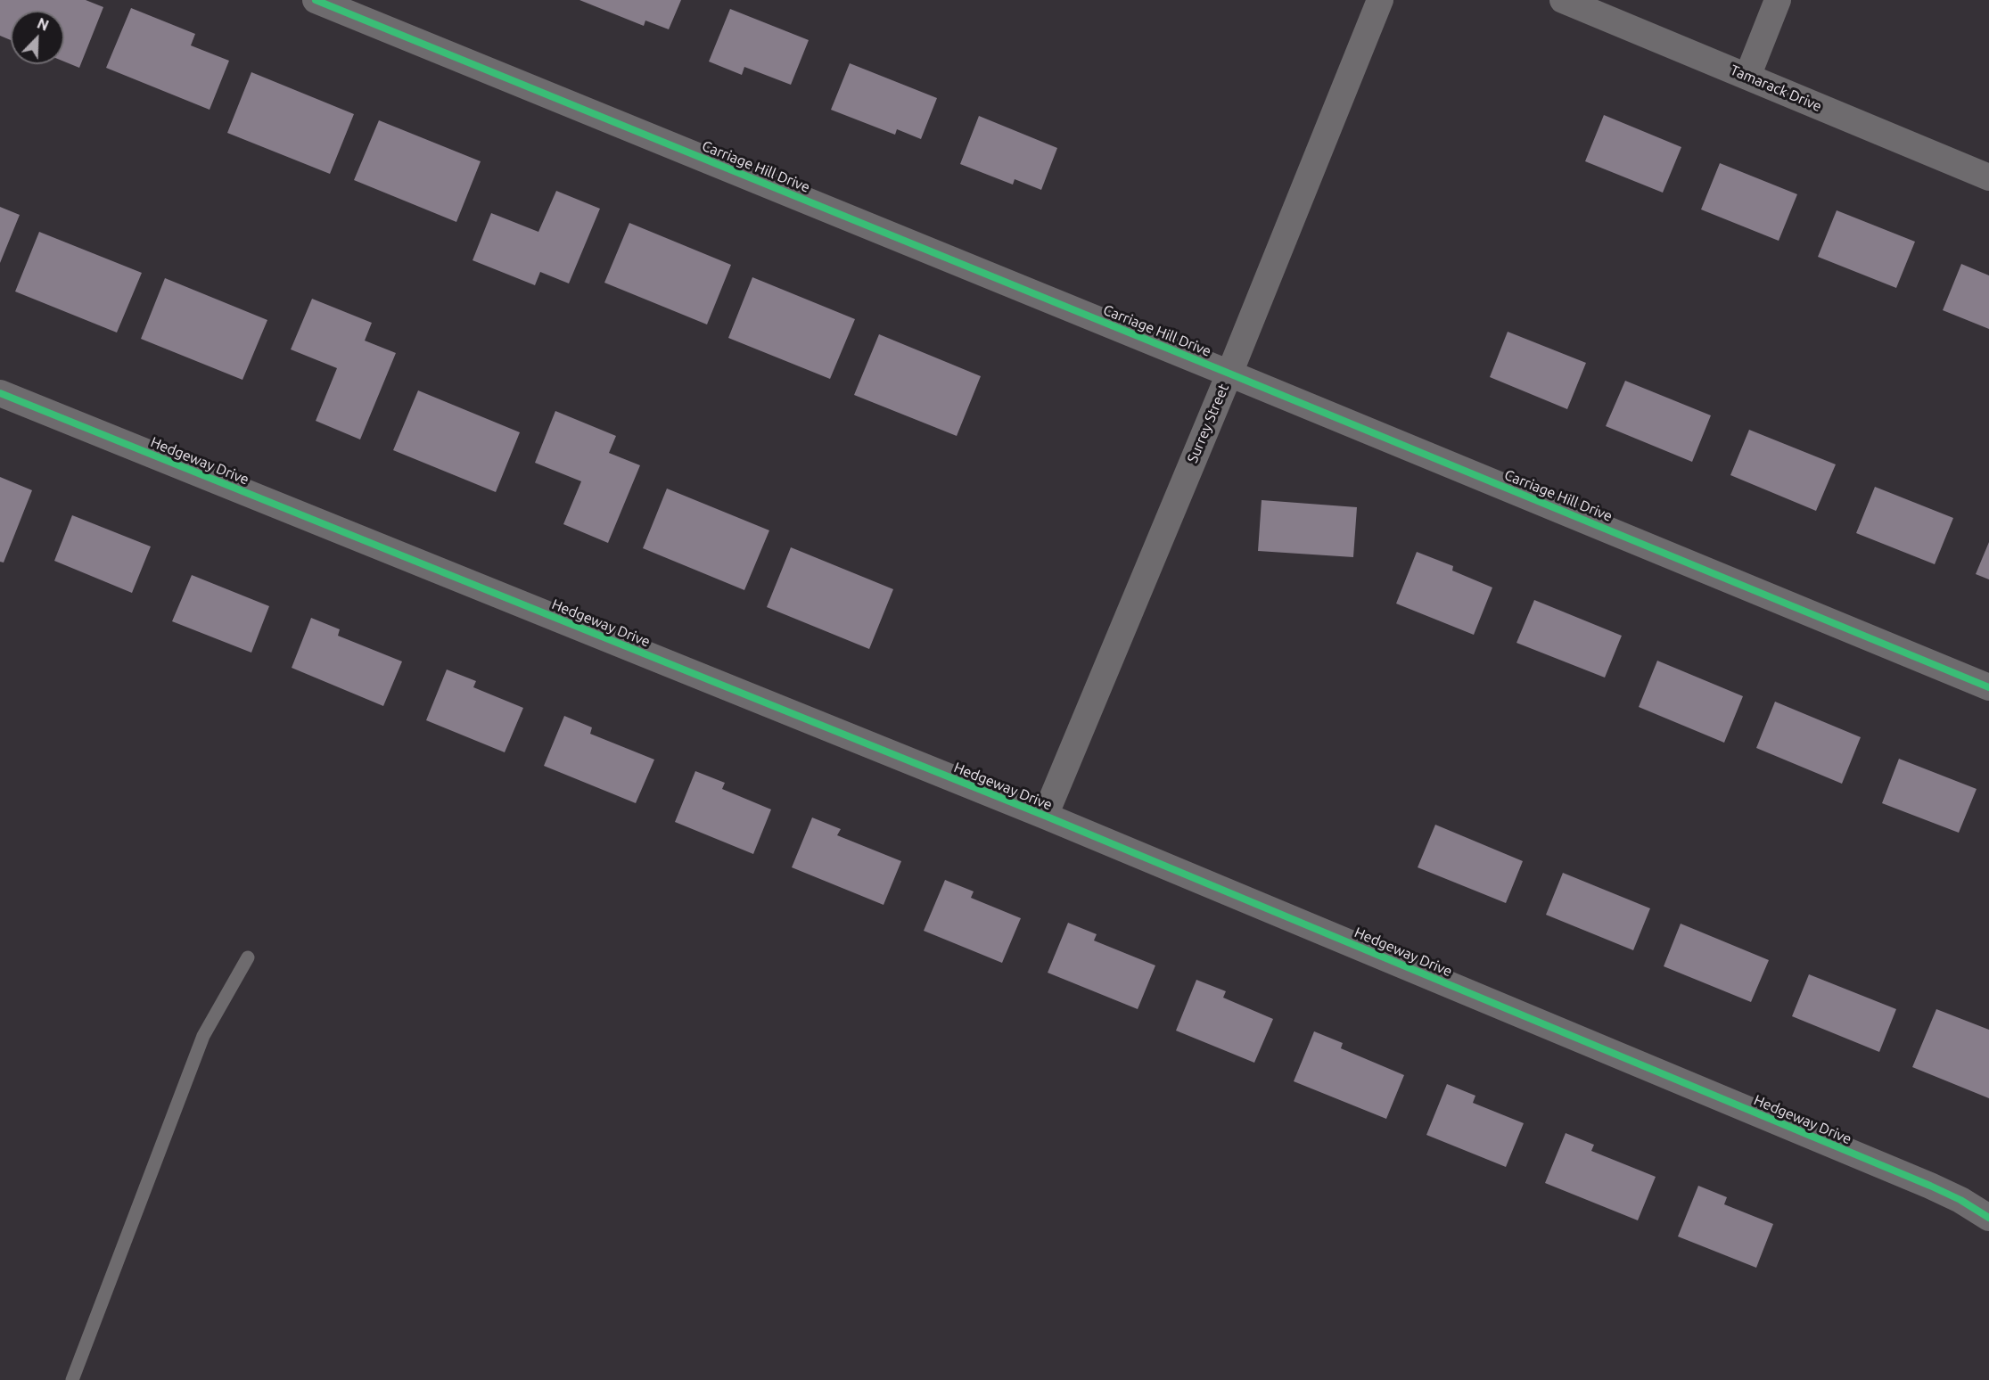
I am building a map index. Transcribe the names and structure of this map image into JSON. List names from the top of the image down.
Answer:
{
  "streets": {
    "street": [
      "Tamarack Drive",
      "Carriage Hill Drive",
      "Surrey Street",
      "Hedgeway Drive"
    ]
  },
  "crossings": [
    ["Carriage Hill Drive", "Surrey Street"],
    ["Surrey Street", "Hedgeway Drive"]
  ],
  "north": "top right"
}
